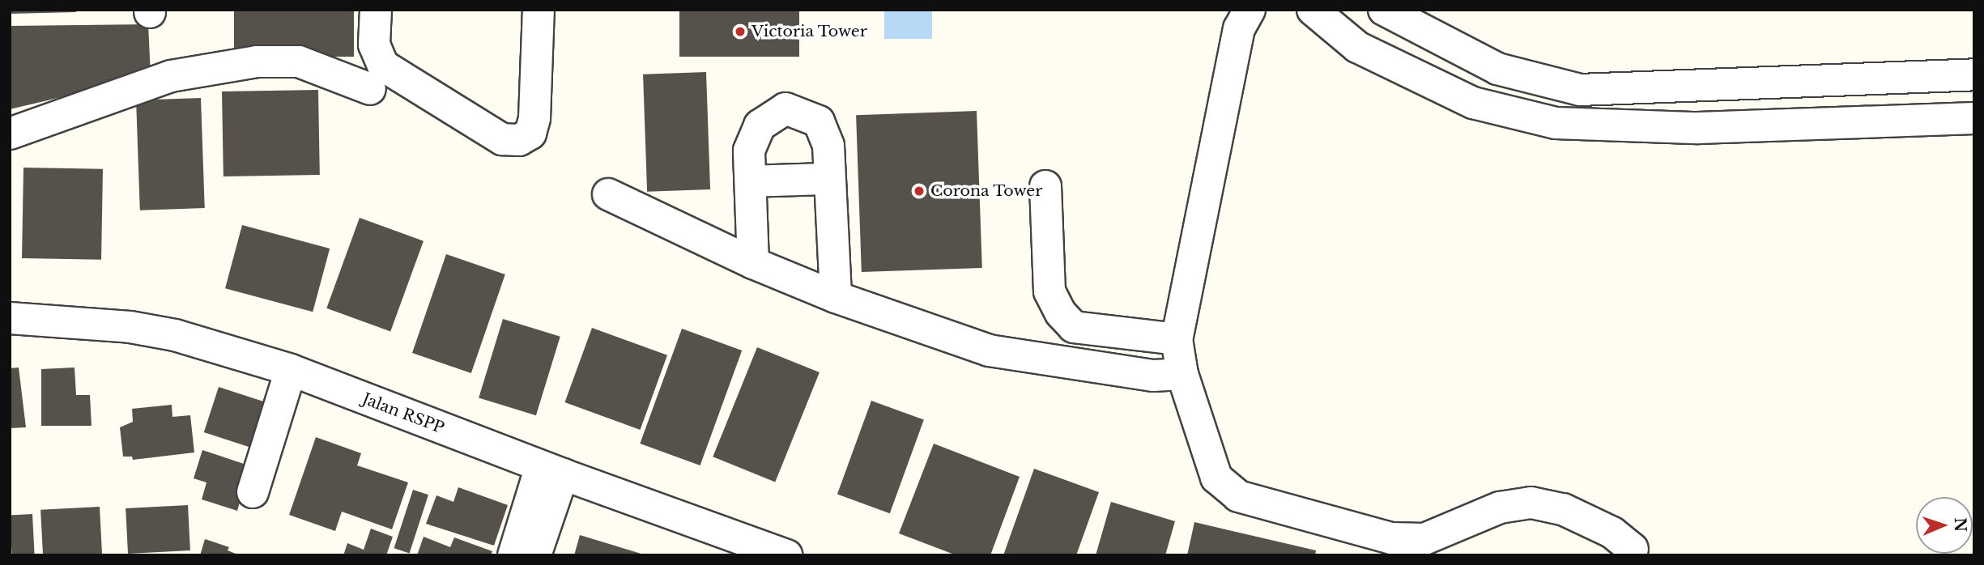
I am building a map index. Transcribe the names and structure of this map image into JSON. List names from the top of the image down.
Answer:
{
  "streets": {
    "street": ["Jalan RSPP"]
  },
  "places": ["Victoria Tower", "Corona Tower"],
  "north": "right"
}
